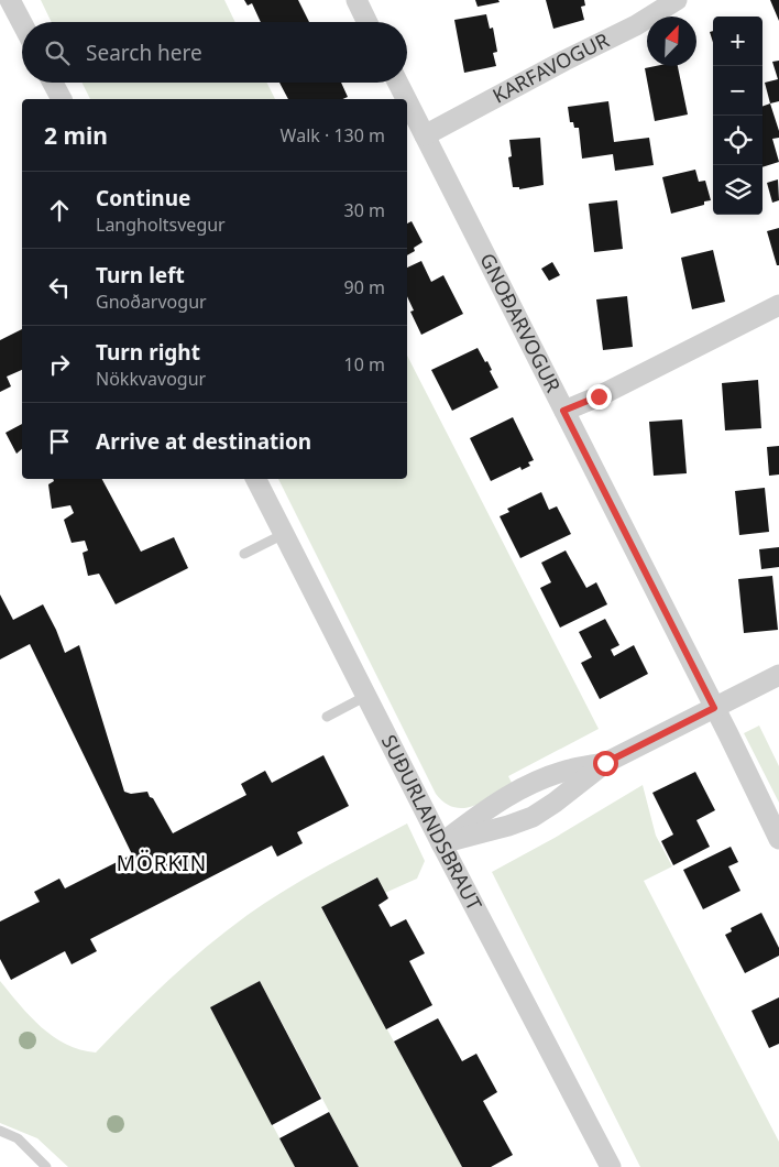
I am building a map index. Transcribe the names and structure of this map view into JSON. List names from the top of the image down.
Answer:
{
  "streets": {
    "street": ["KARFAVOGUR", "GNOÐARVOGUR", "SUÐURLANDSBRAUT"]
  },
  "crossings": [
    ["KARFAVOGUR", "GNOÐARVOGUR"]
  ],
  "districts": ["MÖRKIN"],
  "north": "top right",
  "page": {
    "map_buttons": ["+", "−"],
    "search": "Search here",
    "heading": ["2 min", "Walk · 130 m"],
    "list": [
      ["Continue", "Langholtsvegur", "30 m"],
      ["Turn left", "Gnoðarvogur", "90 m"],
      ["Turn right", "Nökkvavogur", "10 m"],
      "Arrive at destination"
    ]
  }
}
